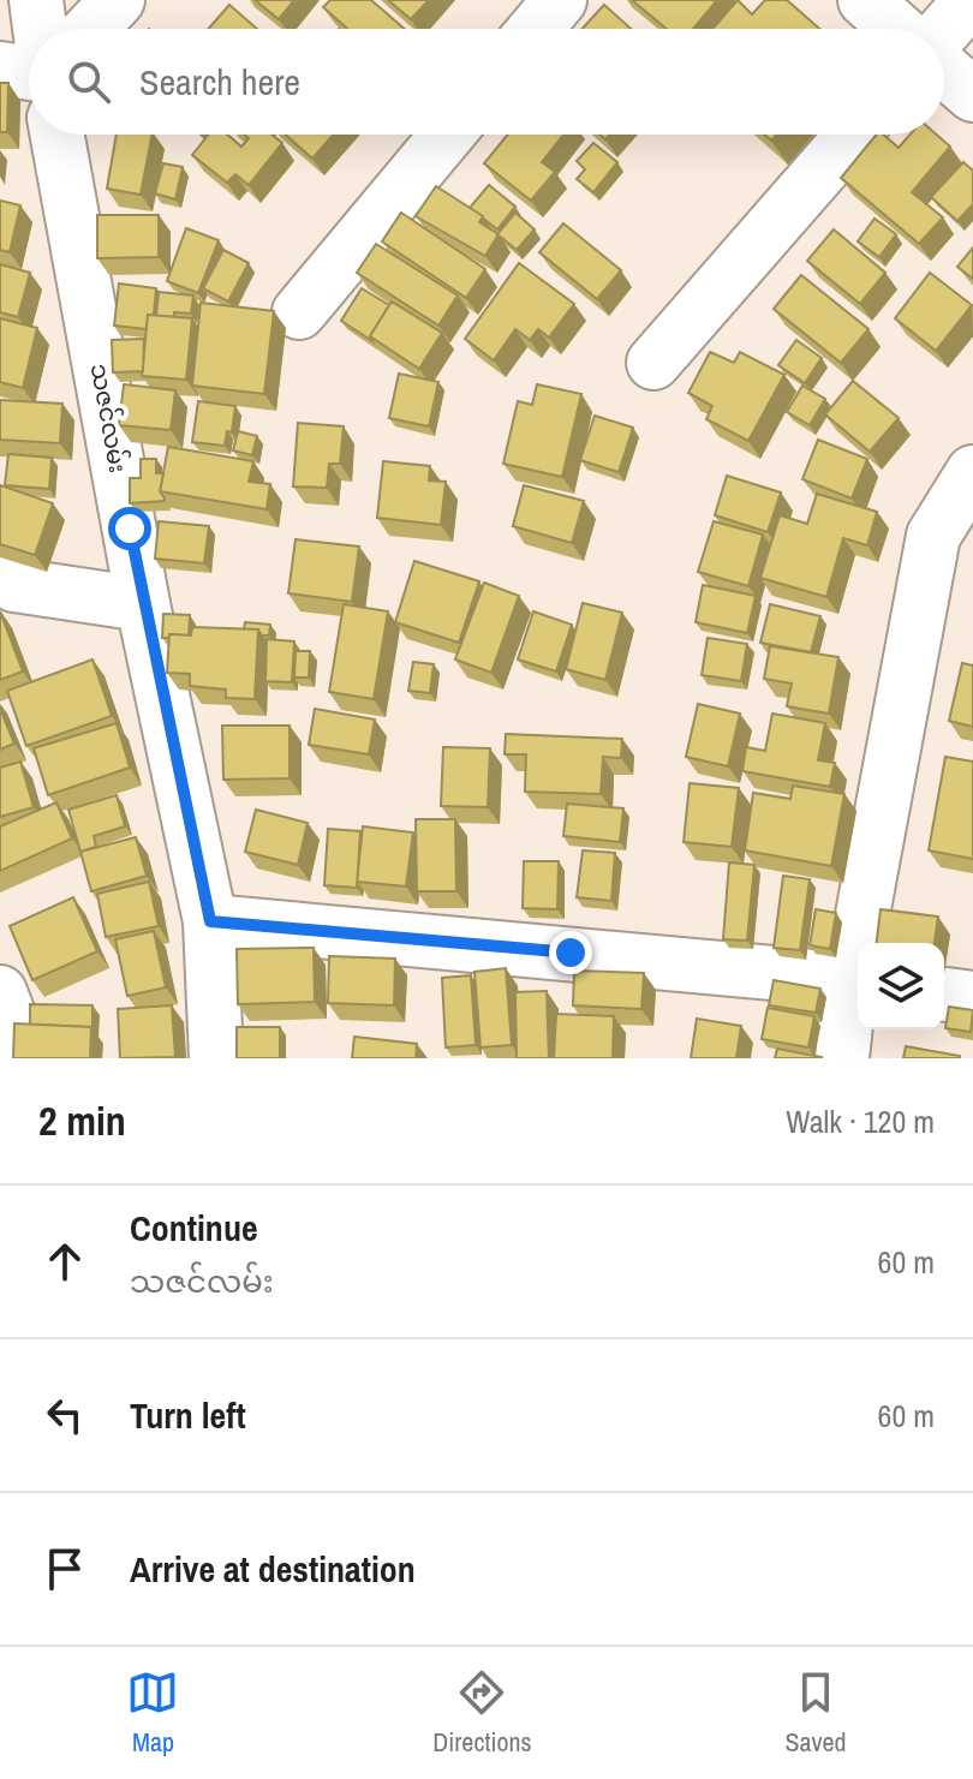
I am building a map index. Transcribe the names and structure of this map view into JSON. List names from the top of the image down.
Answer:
{
  "streets": {
    "street": ["သဇင်လမ်း"]
  },
  "page": {
    "search": "Search here",
    "heading": ["2 min", "Walk · 120 m"],
    "list": [
      ["Continue", "သဇင်လမ်း", "60 m"],
      ["Turn left", "60 m"],
      "Arrive at destination"
    ],
    "nav": ["Map", "Directions", "Saved"]
  }
}
